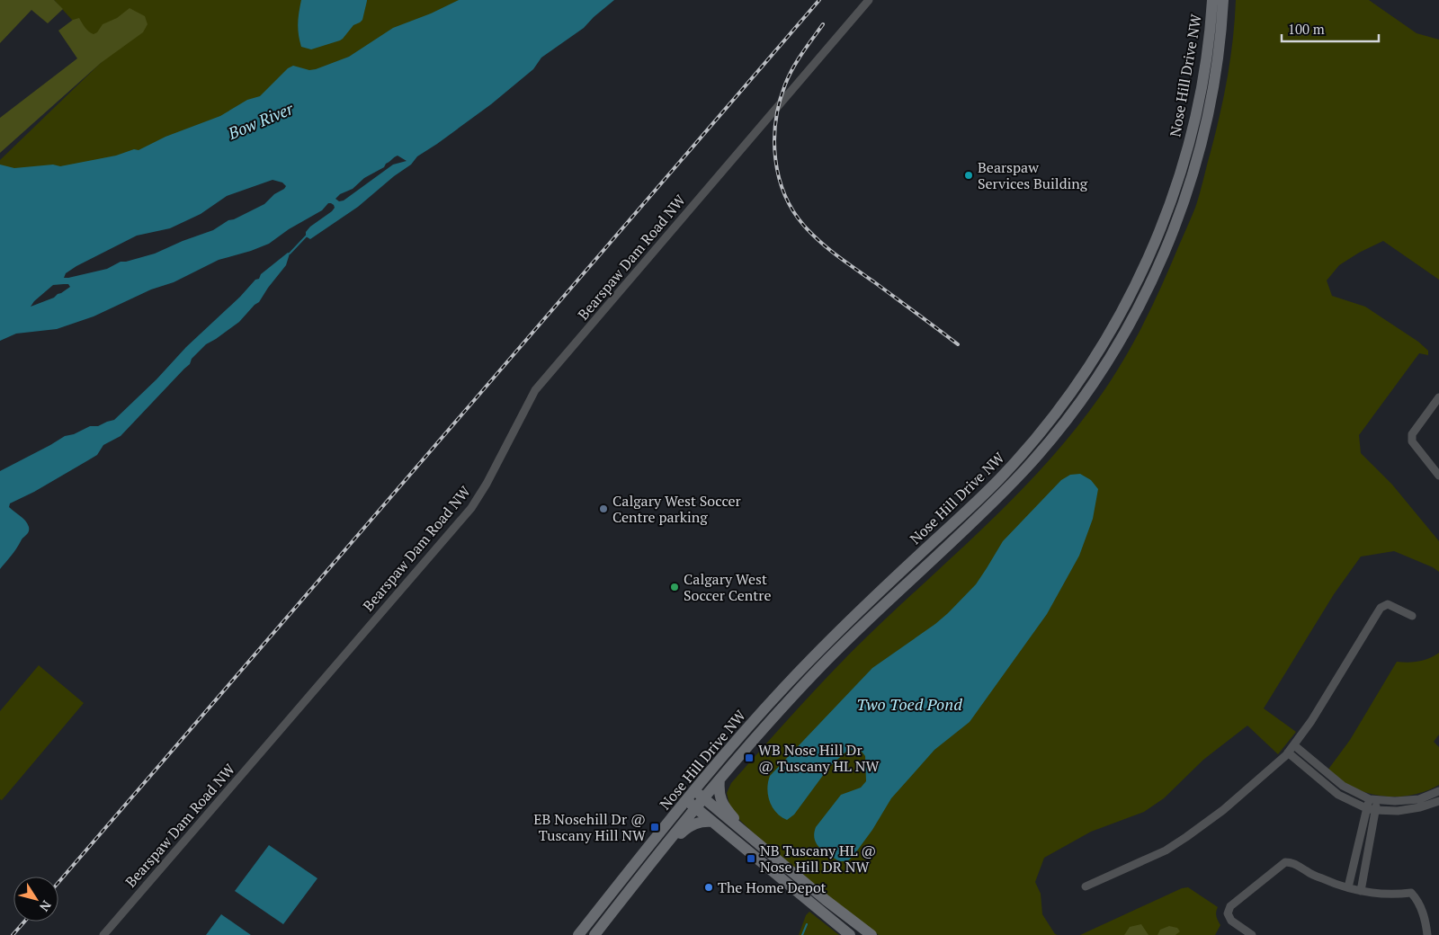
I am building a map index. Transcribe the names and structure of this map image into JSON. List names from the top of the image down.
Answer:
{
  "streets": {
    "street": ["Nose Hill Drive NW", "Bearspaw Dam Road NW"]
  },
  "water": ["Bow River", "Two Toed Pond"],
  "places": {
    "other": [
      "Bearspaw Services Building",
      "Calgary West Soccer Centre parking",
      "Calgary West Soccer Centre",
      "The Home Depot"
    ],
    "transit": ["WB Nose Hill Dr @ Tuscany HL NW", "EB Nosehill Dr @ Tuscany Hill NW", "NB Tuscany HL @ Nose Hill DR NW"]
  },
  "scale_bar": "100 m",
  "north": "bottom right"
}
